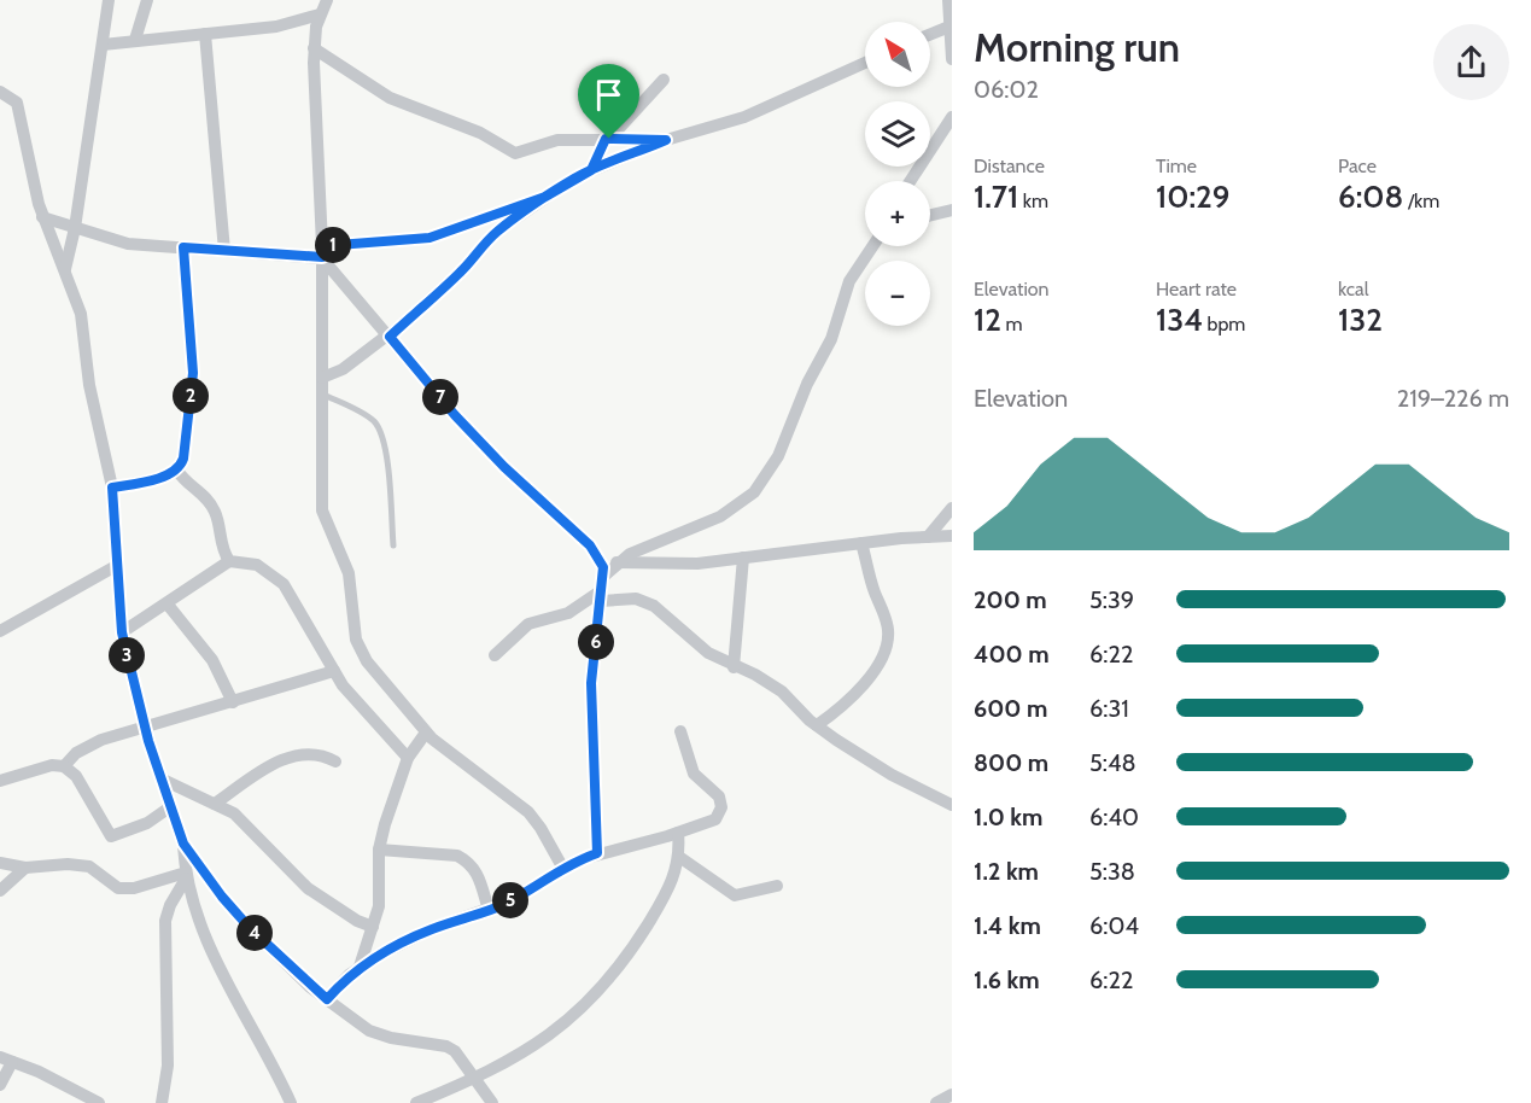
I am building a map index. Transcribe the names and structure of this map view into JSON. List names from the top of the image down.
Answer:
{
  "north": "top left",
  "page": {
    "heading": ["Morning run", "06:02"],
    "map_buttons": ["+", "−"],
    "stats": [
      ["Distance", "1.71 km"],
      ["Time", "10:29"],
      ["Pace", "6:08 /km"],
      ["Elevation", "12 m"],
      ["Heart rate", "134 bpm"],
      ["kcal", "132"]
    ],
    "pins": [
      "1",
      "2",
      "7",
      "6",
      "3",
      "5",
      "4"
    ],
    "chart": ["Elevation", "219–226 m"],
    "list": [
      {
        "name": "200 m",
        "note": "5:39"
      },
      {
        "name": "400 m",
        "note": "6:22"
      },
      {
        "name": "600 m",
        "note": "6:31"
      },
      {
        "name": "800 m",
        "note": "5:48"
      },
      {
        "name": "1.0 km",
        "note": "6:40"
      },
      {
        "name": "1.2 km",
        "note": "5:38"
      },
      {
        "name": "1.4 km",
        "note": "6:04"
      },
      {
        "name": "1.6 km",
        "note": "6:22"
      }
    ]
  }
}
